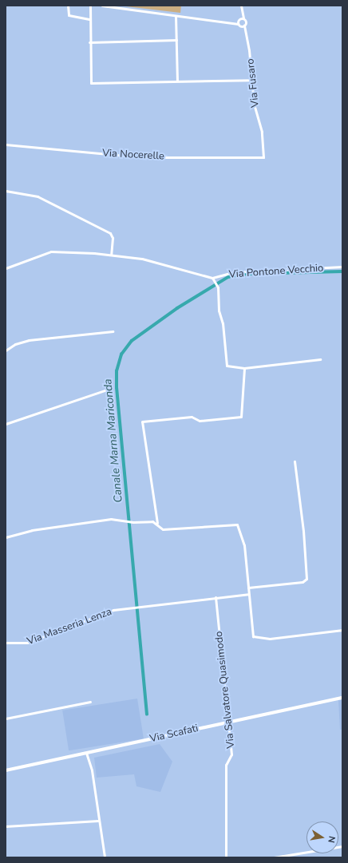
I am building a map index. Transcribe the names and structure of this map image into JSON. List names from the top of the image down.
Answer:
{
  "streets": {
    "street": [
      "Via Fusaro",
      "Via Nocerelle",
      "Via Pontone Vecchio",
      "Via Masseria Lenza",
      "Via Salvatore Quasimodo",
      "Via Scafati"
    ]
  },
  "crossings": [
    ["Via Fusaro", "Via Nocerelle"],
    ["Via Masseria Lenza", "Via Salvatore Quasimodo"],
    ["Via Salvatore Quasimodo", "Via Scafati"]
  ],
  "water": ["Canale Marna Mariconda"],
  "north": "right"
}
